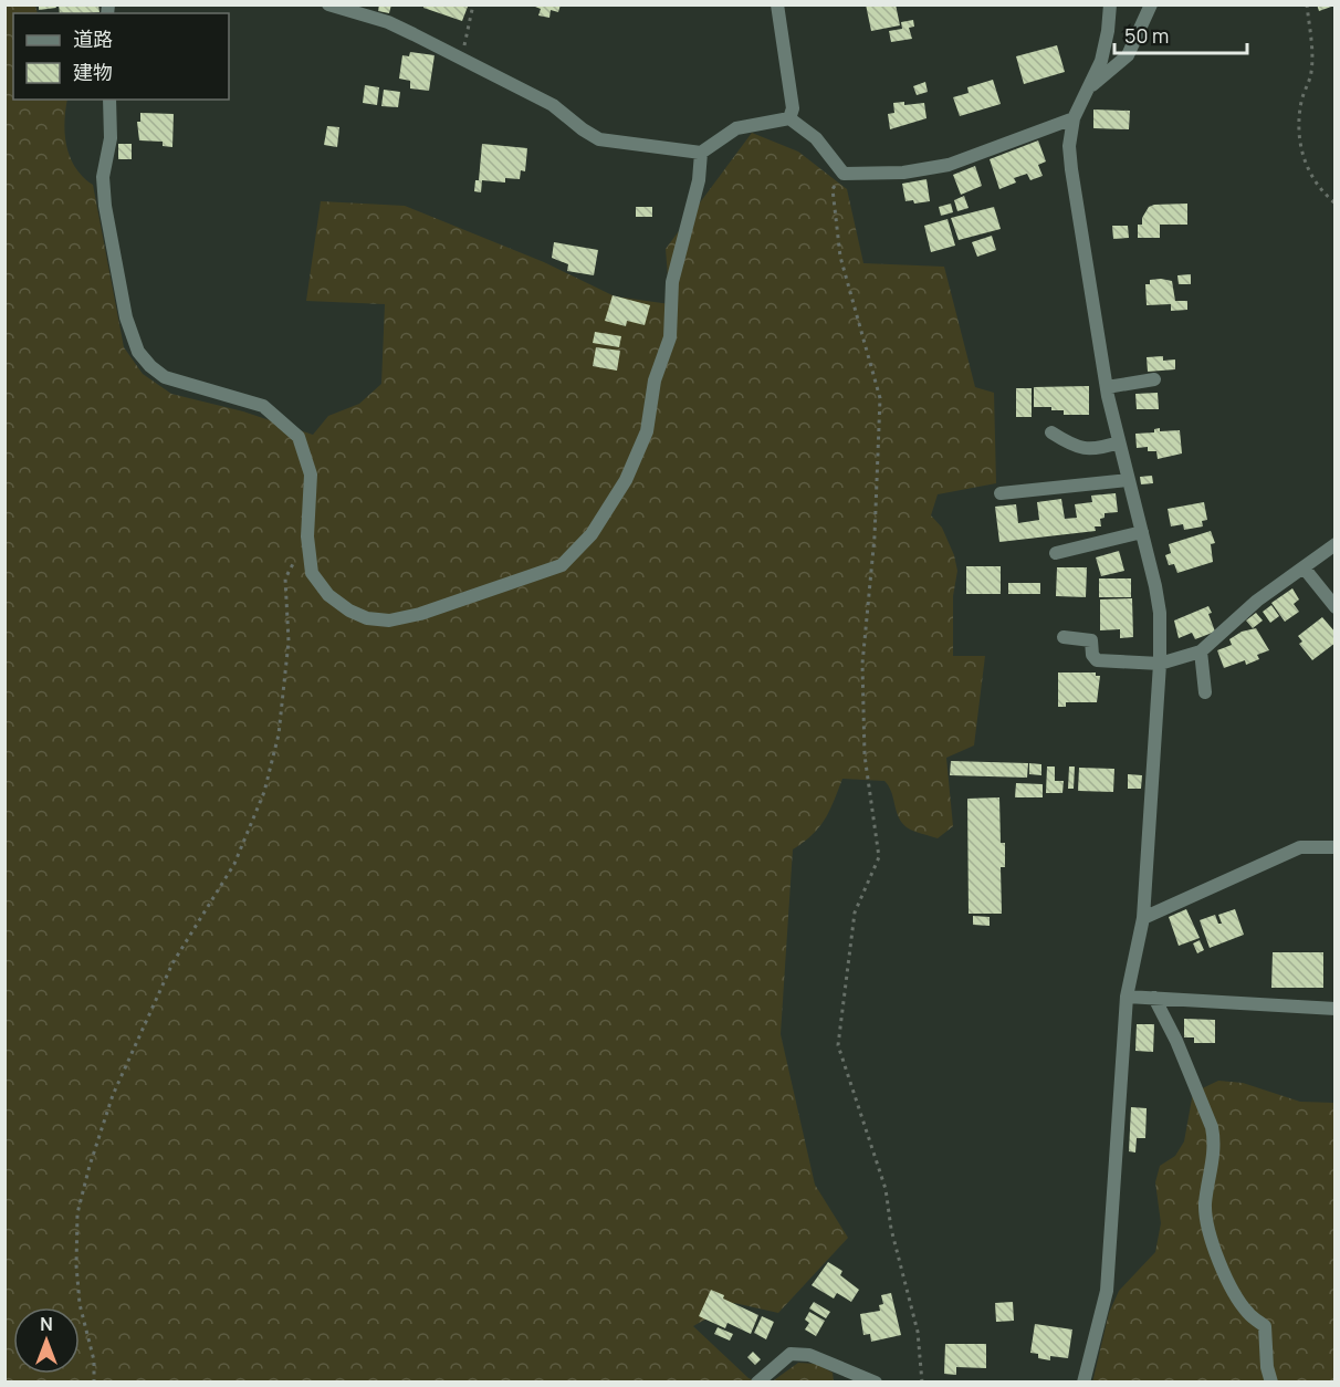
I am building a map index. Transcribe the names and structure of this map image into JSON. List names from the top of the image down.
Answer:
{
  "legend": ["道路", "建物"],
  "scale_bar": "50 m",
  "north": "top"
}
